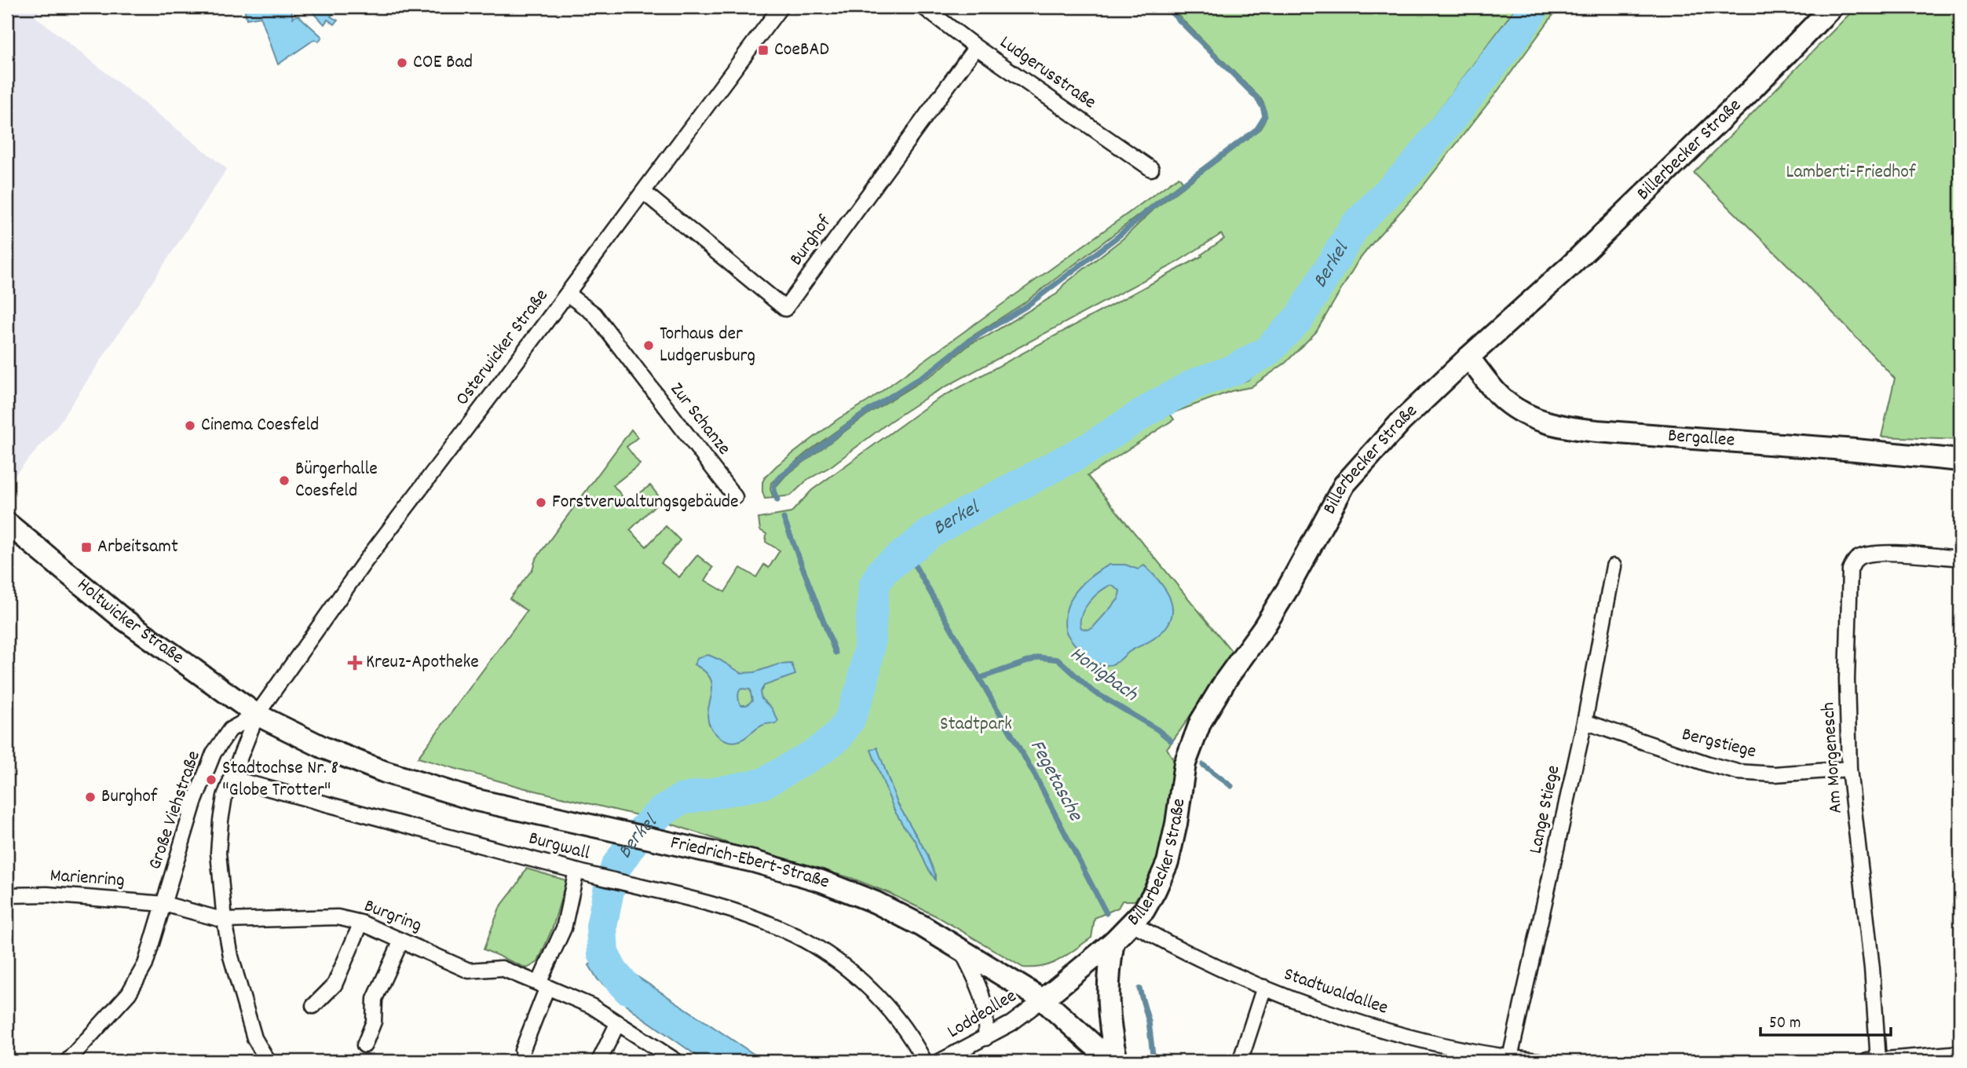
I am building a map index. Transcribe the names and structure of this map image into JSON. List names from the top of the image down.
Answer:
{
  "streets": {
    "main road": [
      "Billerbecker Straße",
      "Bergallee",
      "Holtwicker Straße",
      "Friedrich-Ebert-Straße"
    ],
    "street": [
      "Ludgerusstraße",
      "Burghof",
      "Osterwicker Straße",
      "Zur Schanze",
      "Bergstiege",
      "Am Morgenesch",
      "Lange Stiege",
      "Große Viehstraße",
      "Burgwall",
      "Marienring",
      "Burgring",
      "Stadtwaldallee",
      "Loddeallee"
    ]
  },
  "crossings": [
    ["Ludgerusstraße", "Burghof"],
    ["Billerbecker Straße", "Bergallee"],
    ["Billerbecker Straße", "Friedrich-Ebert-Straße"],
    ["Billerbecker Straße", "Stadtwaldallee"],
    ["Billerbecker Straße", "Loddeallee"],
    ["Burghof", "Osterwicker Straße"],
    ["Osterwicker Straße", "Zur Schanze"],
    ["Osterwicker Straße", "Holtwicker Straße"],
    ["Osterwicker Straße", "Große Viehstraße"],
    ["Osterwicker Straße", "Friedrich-Ebert-Straße"],
    ["Holtwicker Straße", "Große Viehstraße"],
    ["Holtwicker Straße", "Friedrich-Ebert-Straße"],
    ["Bergstiege", "Am Morgenesch"],
    ["Bergstiege", "Lange Stiege"],
    ["Lange Stiege", "Stadtwaldallee"],
    ["Große Viehstraße", "Friedrich-Ebert-Straße"],
    ["Große Viehstraße", "Marienring"],
    ["Friedrich-Ebert-Straße", "Loddeallee"],
    ["Marienring", "Burgring"]
  ],
  "water": ["Berkel", "Honigbach", "Fegetasche"],
  "parks": ["Lamberti-Friedhof", "Stadtpark"],
  "places": {
    "transit": ["CoeBAD", "Arbeitsamt"],
    "other": [
      "COE Bad",
      "Torhaus der Ludgerusburg",
      "Cinema Coesfeld",
      "Bürgerhalle Coesfeld",
      "Forstverwaltungsgebäude",
      "Stadtochse Nr. 8 \"Globe Trotter\"",
      "Burghof"
    ],
    "health": ["Kreuz-Apotheke"]
  },
  "scale_bar": "50 m"
}
